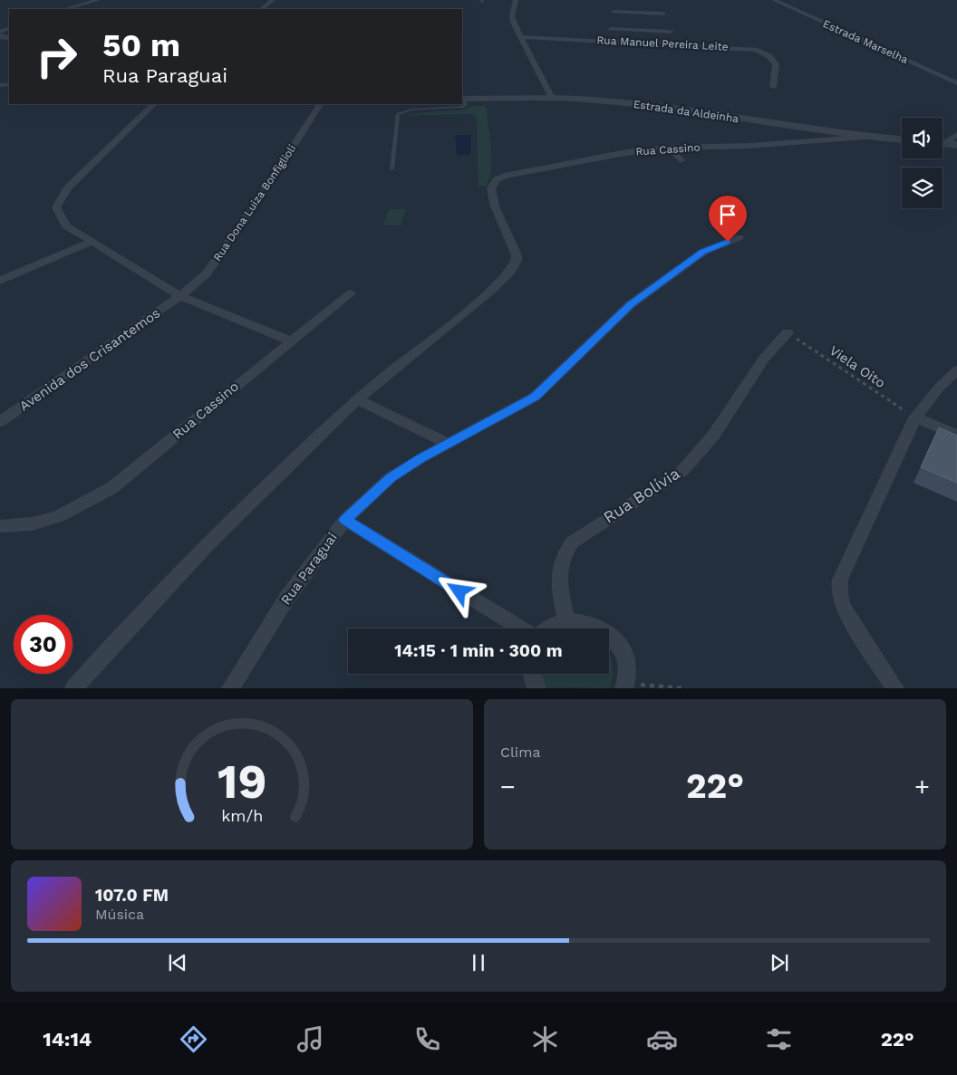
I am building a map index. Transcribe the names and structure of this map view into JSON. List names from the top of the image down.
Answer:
{
  "streets": {
    "street": [
      "Estrada Marselha",
      "Rua Manuel Pereira Leite",
      "Estrada da Aldeinha",
      "Rua Cassino",
      "Rua Dona Luiza Bonfiglioli",
      "Avenida dos Crisantemos",
      "Rua Bolívia",
      "Rua Paraguai"
    ],
    "path": ["Viela Oito"]
  },
  "crossings": [
    ["Estrada da Aldeinha", "Rua Cassino"],
    ["Rua Dona Luiza Bonfiglioli", "Avenida dos Crisantemos"],
    ["Viela Oito", "Rua Bolívia"]
  ],
  "page": {
    "turn": ["50 m", "Rua Paraguai"],
    "limit": "30",
    "trip": "14:15 · 1 min · 300 m",
    "tile": "Clima",
    "heat": ["−", "22°", "+"],
    "song": ["107.0 FM", "Música"],
    "tabs": ["14:14", "22°"],
    "gauge": ["19", "km/h"]
  }
}
